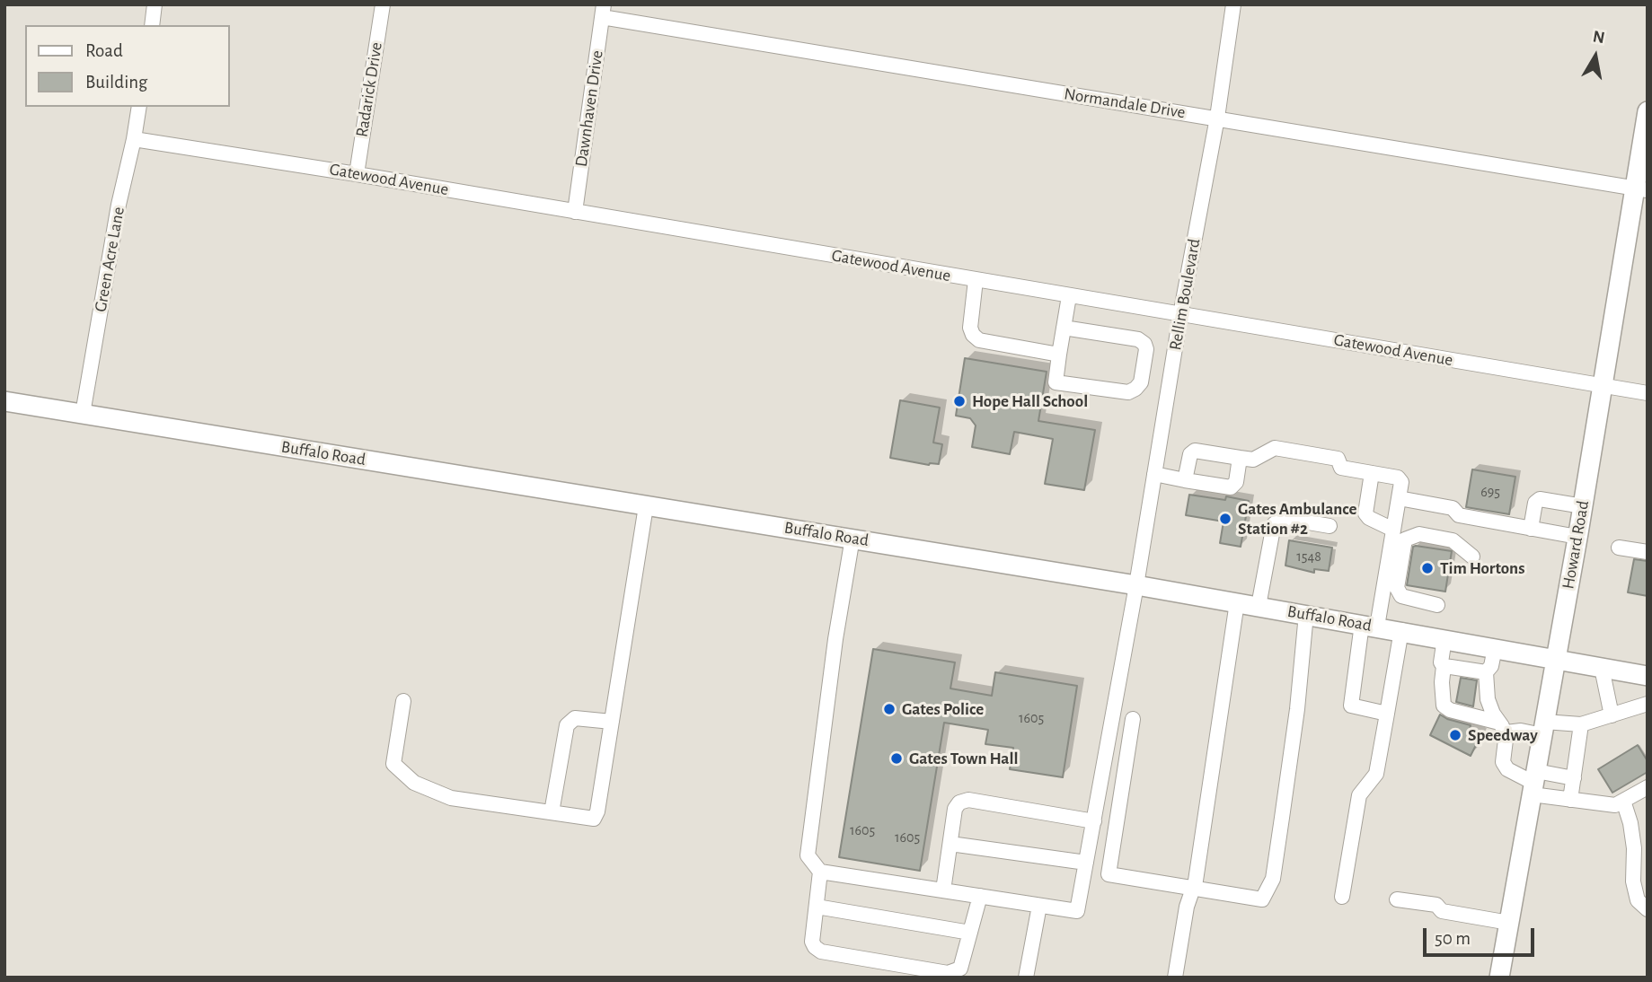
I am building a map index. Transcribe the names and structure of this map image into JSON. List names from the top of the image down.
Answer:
{
  "streets": {
    "main road": ["Buffalo Road", "Howard Road"],
    "street": [
      "Radarick Drive",
      "Normandale Drive",
      "Dawnhaven Drive",
      "Gatewood Avenue",
      "Green Acre Lane",
      "Rellim Boulevard"
    ]
  },
  "crossings": [
    ["Radarick Drive", "Gatewood Avenue"],
    ["Normandale Drive", "Dawnhaven Drive"],
    ["Normandale Drive", "Rellim Boulevard"],
    ["Normandale Drive", "Howard Road"],
    ["Dawnhaven Drive", "Gatewood Avenue"],
    ["Gatewood Avenue", "Green Acre Lane"],
    ["Gatewood Avenue", "Rellim Boulevard"],
    ["Gatewood Avenue", "Howard Road"],
    ["Green Acre Lane", "Buffalo Road"],
    ["Rellim Boulevard", "Buffalo Road"],
    ["Buffalo Road", "Howard Road"]
  ],
  "places": [
    "Hope Hall School",
    "Gates Ambulance Station #2",
    "Tim Hortons",
    "Gates Police",
    "Speedway",
    "Gates Town Hall"
  ],
  "house_numbers": [
    "695",
    "1548",
    "1605",
    "1605",
    "1605"
  ],
  "legend": ["Road", "Building"],
  "scale_bar": "50 m",
  "north": "top"
}
